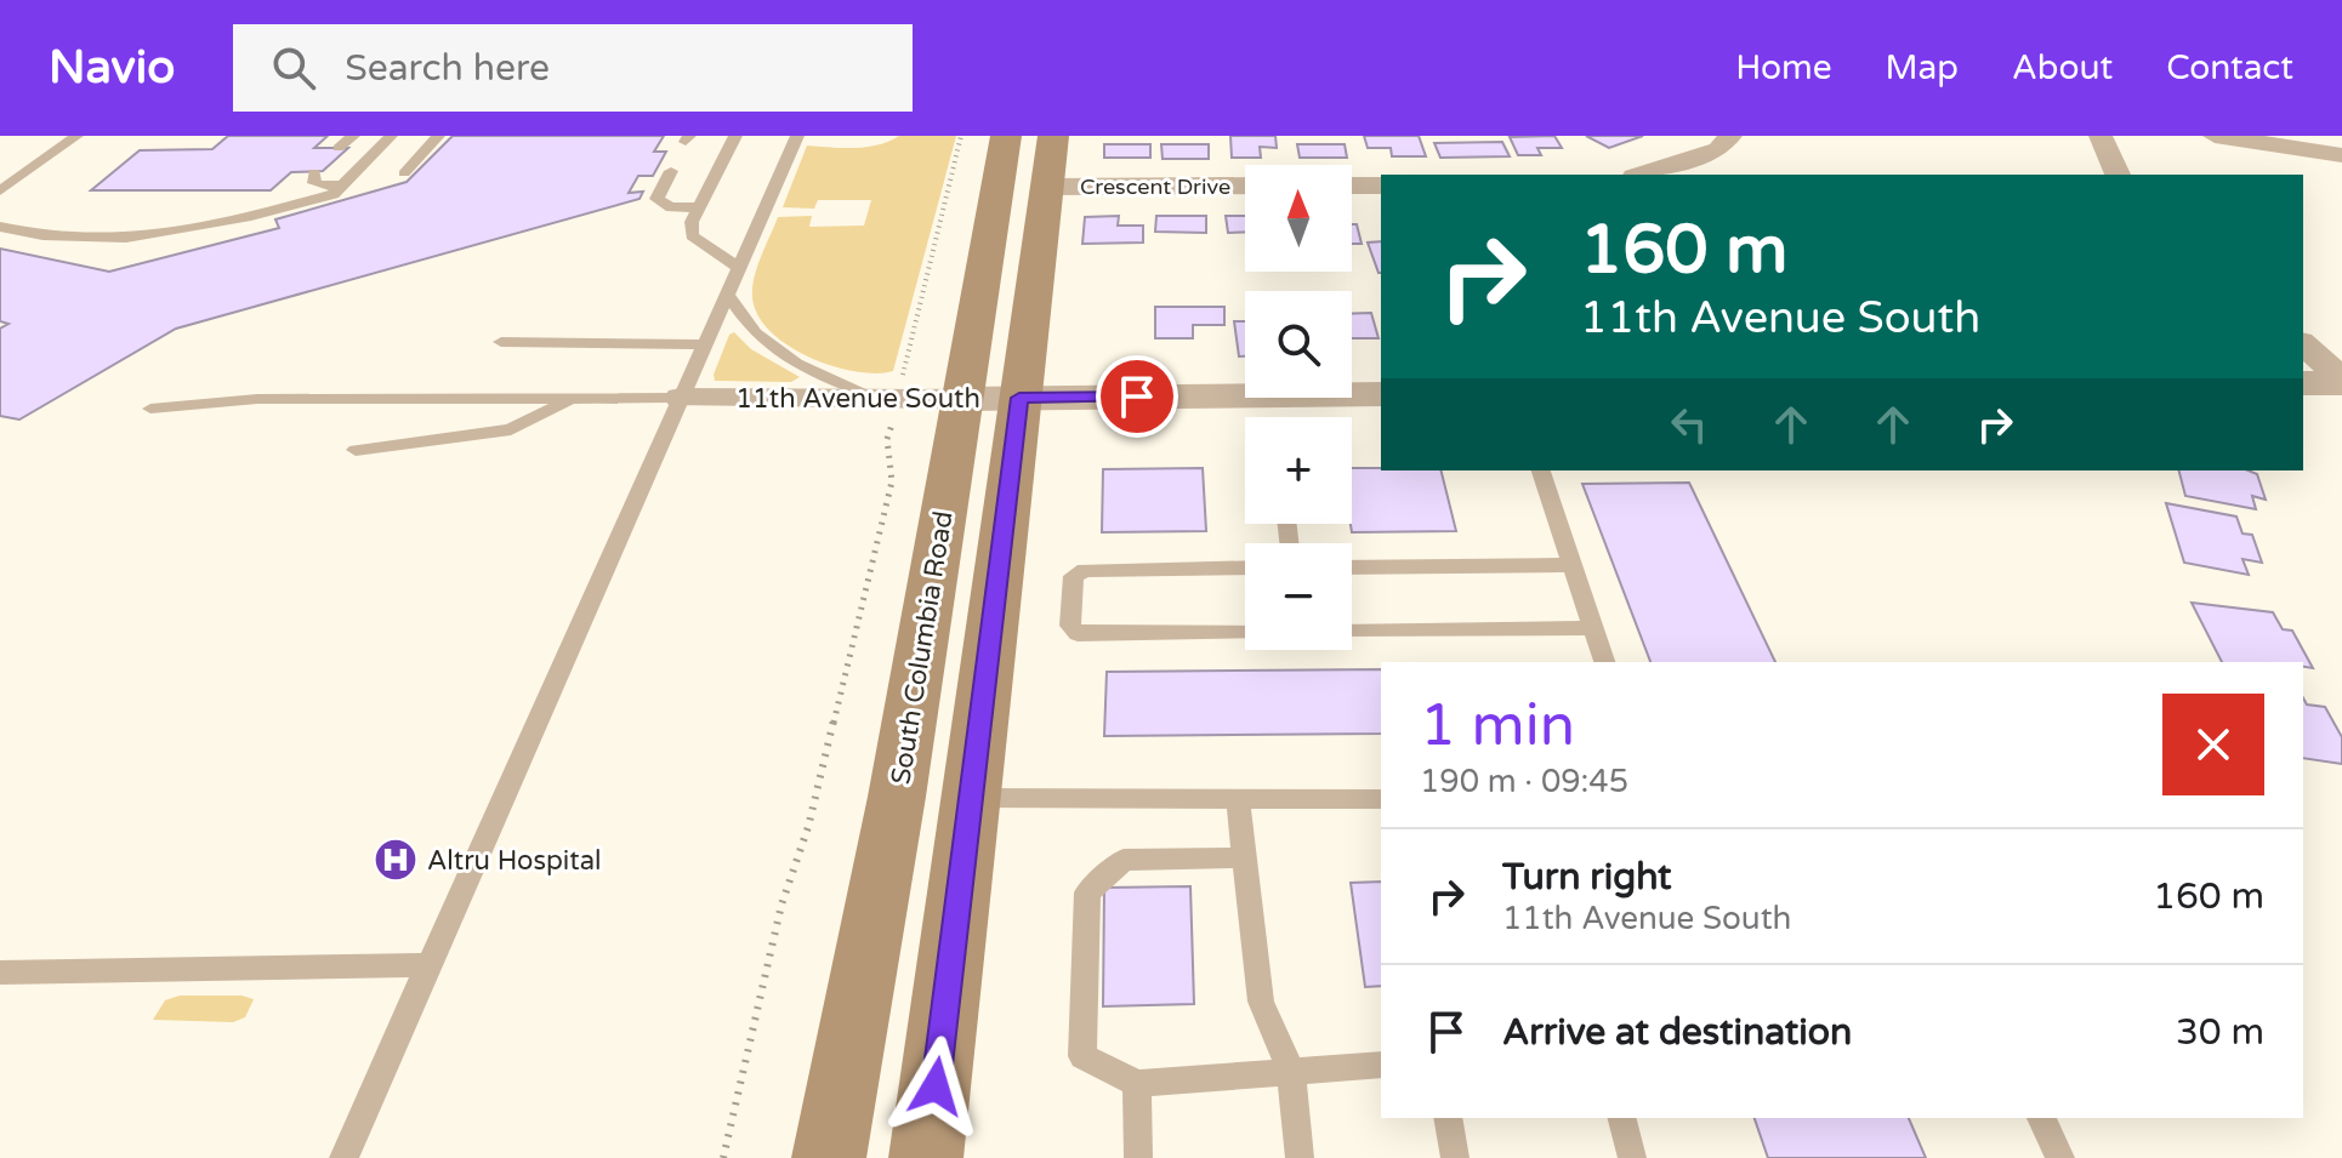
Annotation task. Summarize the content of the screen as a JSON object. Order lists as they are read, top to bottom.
{
  "streets": {
    "main road": ["South Columbia Road"],
    "street": ["Crescent Drive", "11th Avenue South"]
  },
  "crossings": [
    ["11th Avenue South", "South Columbia Road"]
  ],
  "places": {
    "hospital": ["Altru Hospital"]
  },
  "north": "top",
  "page": {
    "header": "Navio",
    "search": "Search here",
    "nav": [
      "Home",
      "Map",
      "About",
      "Contact"
    ],
    "map_buttons": ["+", "−"],
    "turn": ["160 m", "11th Avenue South"],
    "heading": ["1 min", "190 m · 09:45"],
    "list": [
      {
        "name": "Turn right",
        "note": "11th Avenue South",
        "value": "160 m"
      },
      {
        "name": "Arrive at destination",
        "value": "30 m"
      }
    ]
  }
}
